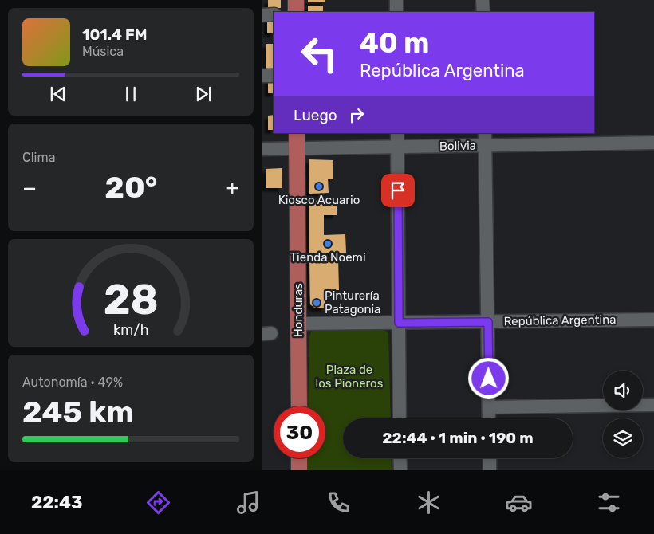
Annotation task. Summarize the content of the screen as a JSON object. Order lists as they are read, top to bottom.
{
  "streets": {
    "main road": ["Honduras"],
    "street": ["Bolivia", "República Argentina"]
  },
  "crossings": [
    ["Bolivia", "Honduras"],
    ["Honduras", "República Argentina"]
  ],
  "parks": ["Plaza de los Pioneros"],
  "places": ["Kiosco Acuario", "Tienda Noemí", "Pinturería Patagonia"],
  "page": {
    "turn": ["40 m", "República Argentina"],
    "song": ["101.4 FM", "Música"],
    "then": "Luego",
    "tile": [
      "Clima",
      ["Autonomía · 49%", "245 km"]
    ],
    "heat": ["−", "20°", "+"],
    "limit": "30",
    "trip": "22:44 · 1 min · 190 m",
    "tabs": "22:43",
    "gauge": ["28", "km/h"]
  }
}
